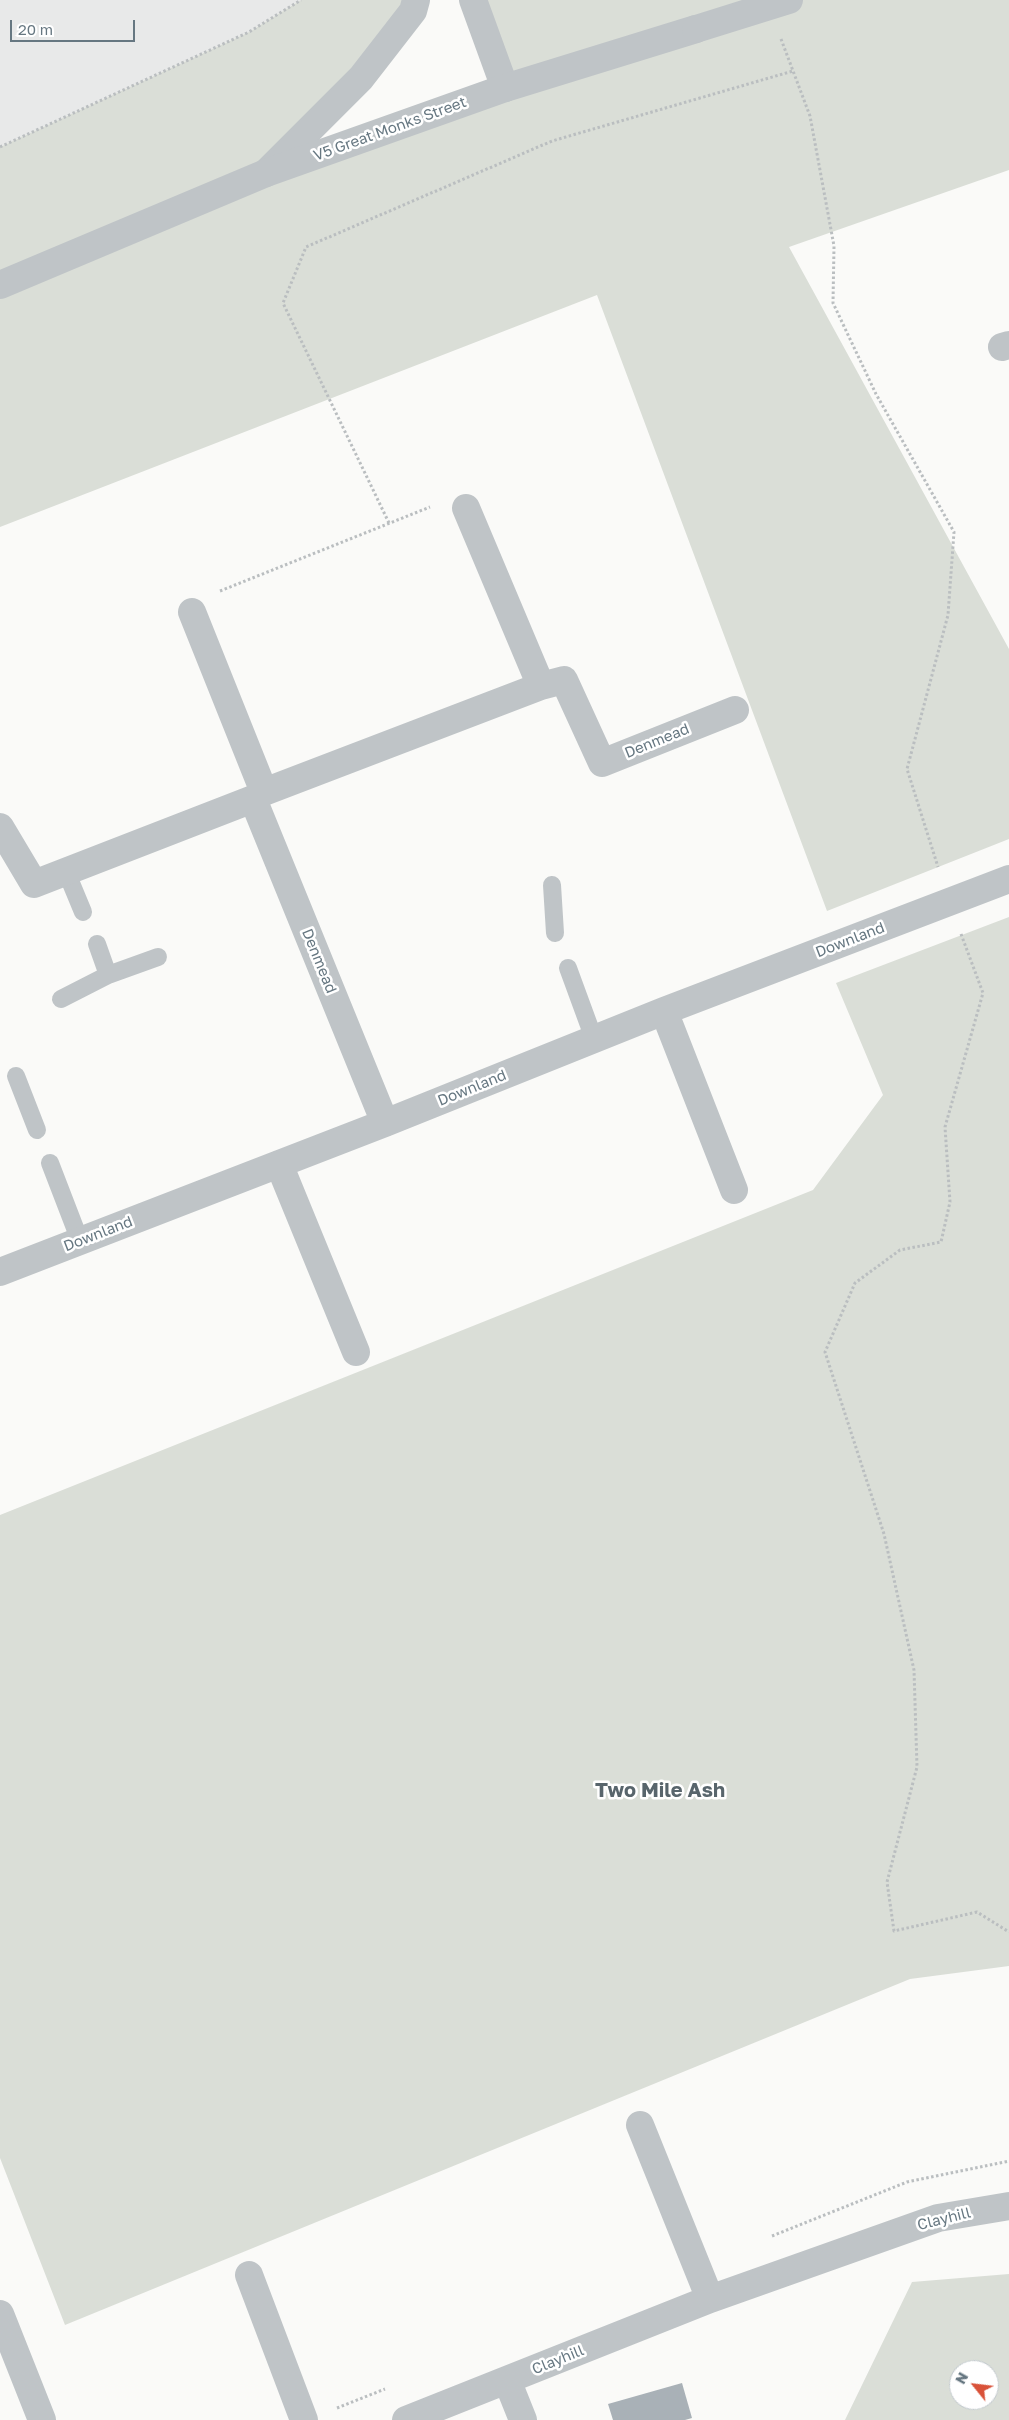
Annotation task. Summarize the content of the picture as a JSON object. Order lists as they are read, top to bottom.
{
  "streets": {
    "street": [
      "V5 Great Monks Street",
      "Denmead",
      "Downland",
      "Clayhill"
    ]
  },
  "crossings": [
    ["Denmead", "Downland"]
  ],
  "districts": ["Two Mile Ash"],
  "scale_bar": "20 m",
  "north": "top left"
}
